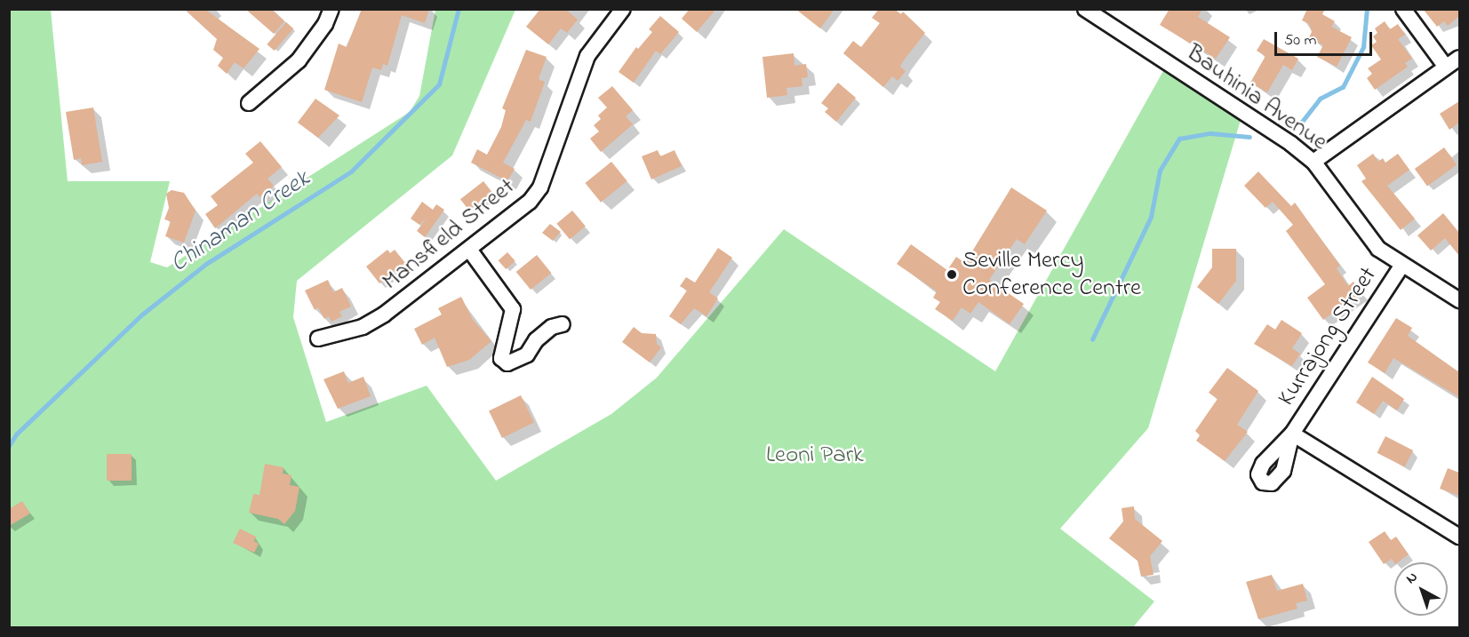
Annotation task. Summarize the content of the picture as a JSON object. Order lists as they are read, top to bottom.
{
  "streets": {
    "street": ["Bauhinia Avenue", "Mansfield Street", "Kurrajong Street"]
  },
  "crossings": [
    ["Bauhinia Avenue", "Kurrajong Street"]
  ],
  "water": ["Chinaman Creek"],
  "parks": ["Leoni Park"],
  "places": ["Seville Mercy Conference Centre"],
  "scale_bar": "50 m",
  "north": "top left"
}
